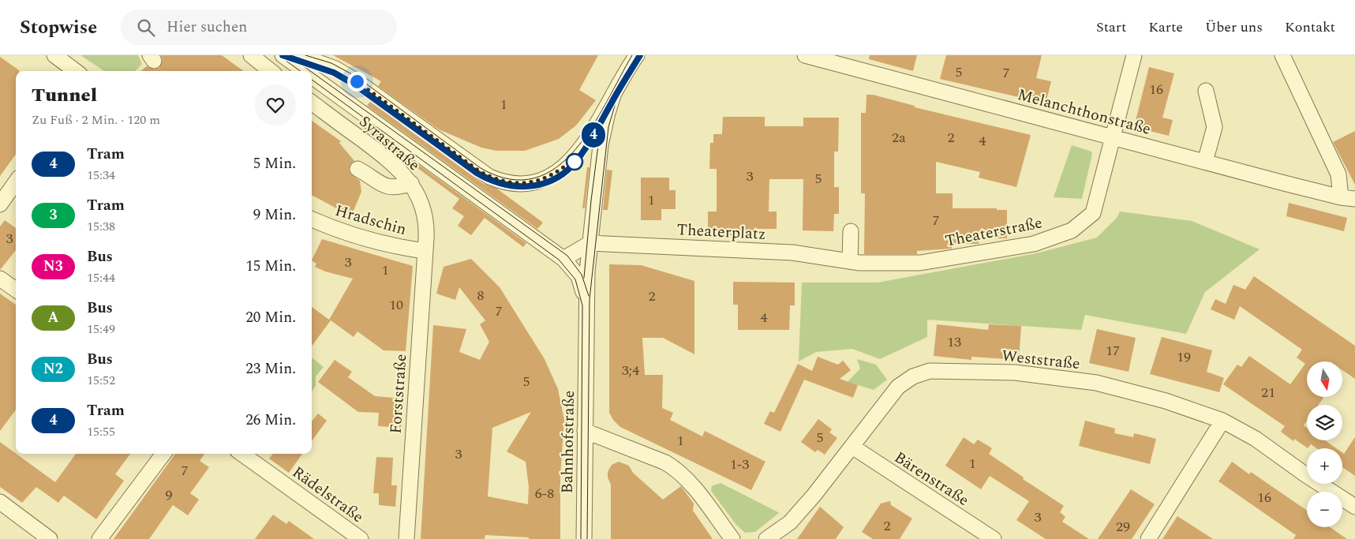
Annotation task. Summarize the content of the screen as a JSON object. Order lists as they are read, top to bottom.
{
  "streets": {
    "street": [
      "Melanchthonstraße",
      "Syrastraße",
      "Hradschin",
      "Theaterplatz",
      "Theaterstraße",
      "Weststraße",
      "Forststraße",
      "Bahnhofstraße",
      "Bärenstraße",
      "Rädelstraße"
    ]
  },
  "crossings": [
    ["Melanchthonstraße", "Theaterstraße"],
    ["Syrastraße", "Hradschin"],
    ["Syrastraße", "Forststraße"],
    ["Hradschin", "Forststraße"],
    ["Theaterplatz", "Theaterstraße"],
    ["Weststraße", "Bärenstraße"]
  ],
  "lines": ["tram line 4"],
  "house_numbers": [
    "5",
    "7",
    "16",
    "1",
    "2a",
    "2",
    "4",
    "3",
    "5",
    "1",
    "7",
    "3",
    "3",
    "1",
    "8",
    "2",
    "10",
    "7",
    "4",
    "13",
    "17",
    "19",
    "3;4",
    "5",
    "21",
    "5",
    "1",
    "3",
    "1",
    "1-3",
    "7",
    "6-8",
    "9",
    "16",
    "3",
    "2",
    "29"
  ],
  "north": "bottom",
  "page": {
    "header": "Stopwise",
    "search": "Hier suchen",
    "nav": [
      "Start",
      "Karte",
      "Über uns",
      "Kontakt"
    ],
    "on_map": "4",
    "heading": ["Tunnel", "Zu Fuß · 2 Min. · 120 m"],
    "list": [
      {
        "mark": "4",
        "name": "Tram",
        "note": "15:34",
        "value": "5 Min."
      },
      {
        "mark": "3",
        "name": "Tram",
        "note": "15:38",
        "value": "9 Min."
      },
      {
        "mark": "N3",
        "name": "Bus",
        "note": "15:44",
        "value": "15 Min."
      },
      {
        "mark": "A",
        "name": "Bus",
        "note": "15:49",
        "value": "20 Min."
      },
      {
        "mark": "N2",
        "name": "Bus",
        "note": "15:52",
        "value": "23 Min."
      },
      {
        "mark": "4",
        "name": "Tram",
        "note": "15:55",
        "value": "26 Min."
      }
    ],
    "map_buttons": ["+", "−"]
  }
}
